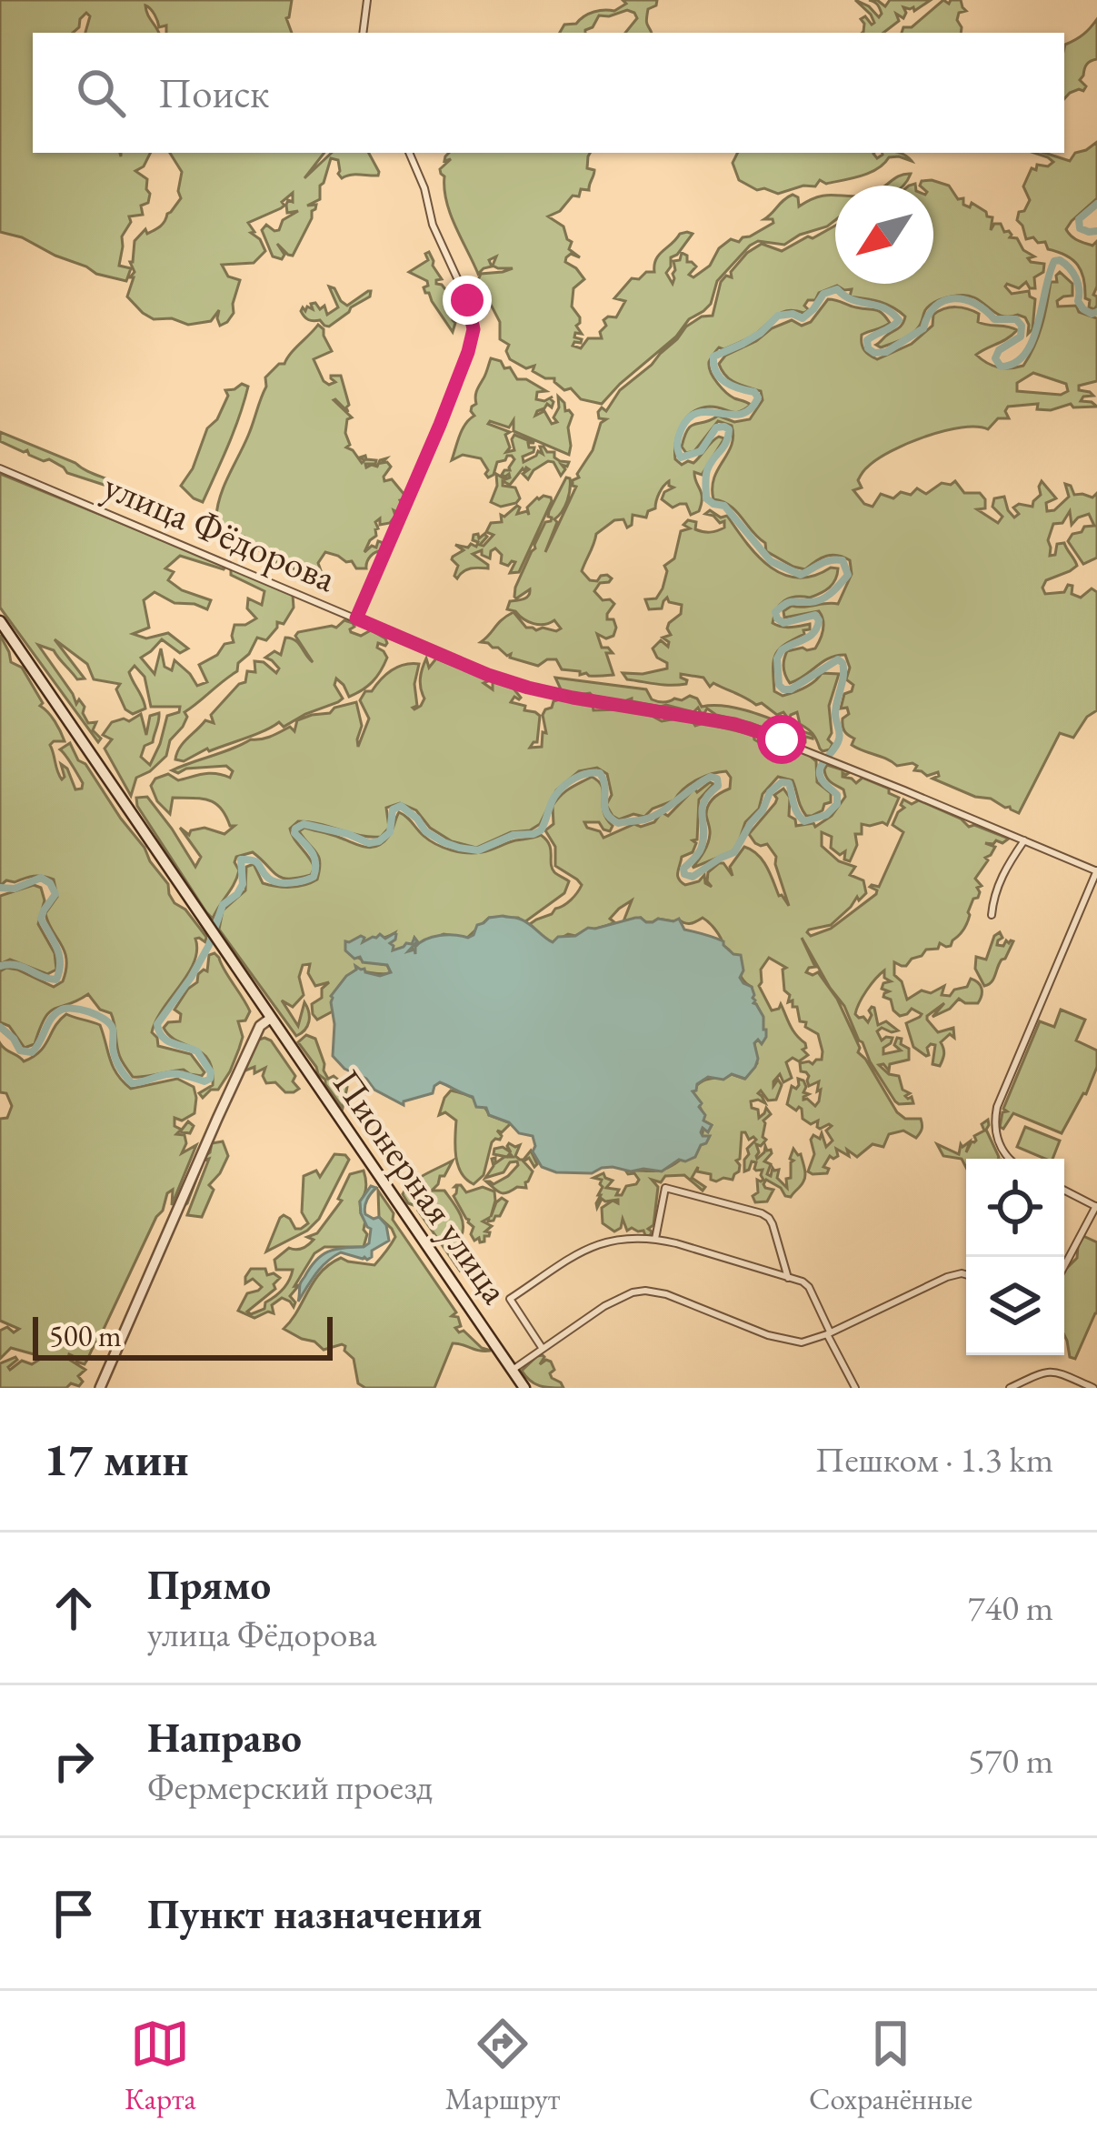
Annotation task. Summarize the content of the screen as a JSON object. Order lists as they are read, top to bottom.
{
  "streets": {
    "main road": ["Пионерная улица"],
    "street": ["улица Фёдорова"]
  },
  "scale_bar": "500 m",
  "north": "bottom left",
  "page": {
    "search": "Поиск",
    "scale": "500 m",
    "heading": ["17 мин", "Пешком · 1.3 km"],
    "list": [
      ["Прямо", "улица Фёдорова", "740 m"],
      ["Направо", "Фермерский проезд", "570 m"],
      "Пункт назначения"
    ],
    "nav": ["Карта", "Маршрут", "Сохранённые"]
  }
}
